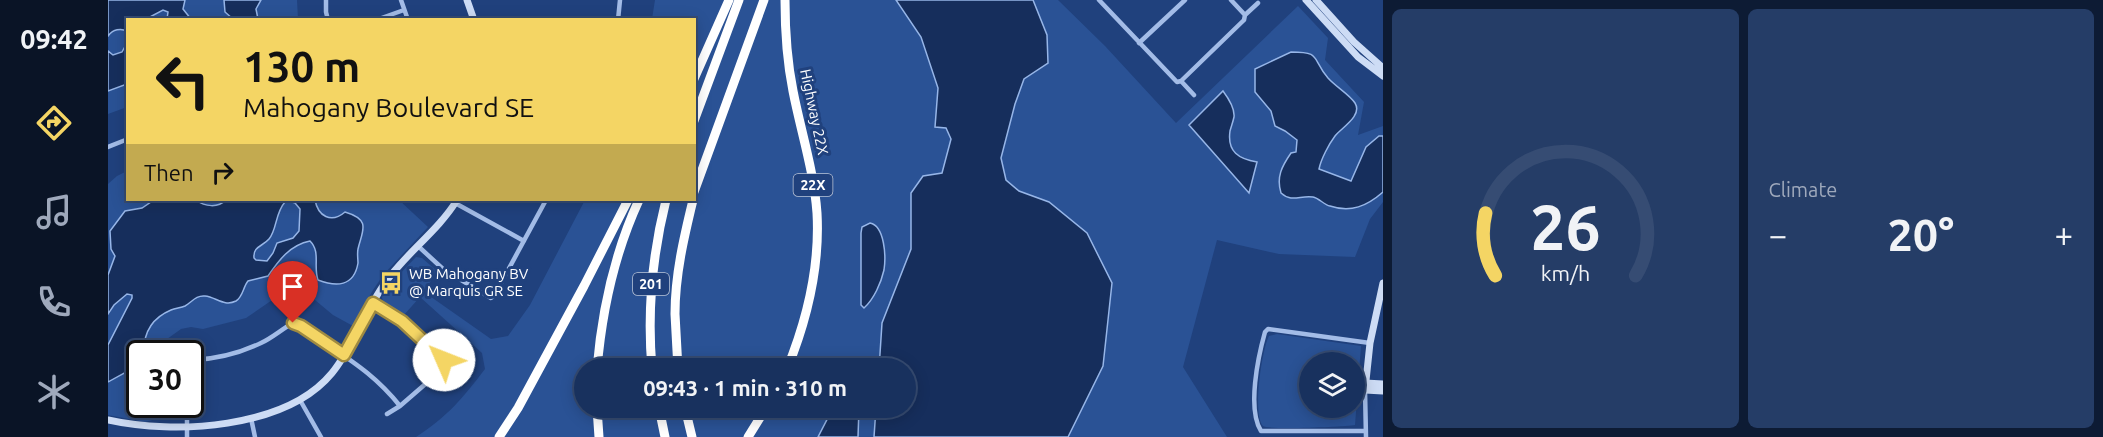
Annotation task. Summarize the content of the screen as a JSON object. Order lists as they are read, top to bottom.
{
  "streets": {
    "highway": ["Highway 22X", "22X", "201"]
  },
  "places": {
    "bus stop": ["WB Mahogany BV @ Marquis GR SE"]
  },
  "page": {
    "tabs": "09:42",
    "tile": "Climate",
    "turn": ["130 m", "Mahogany Boulevard SE"],
    "then": "Then",
    "heat": ["−", "20°", "+"],
    "limit": "30",
    "trip": "09:43 · 1 min · 310 m",
    "gauge": ["26", "km/h"]
  }
}
